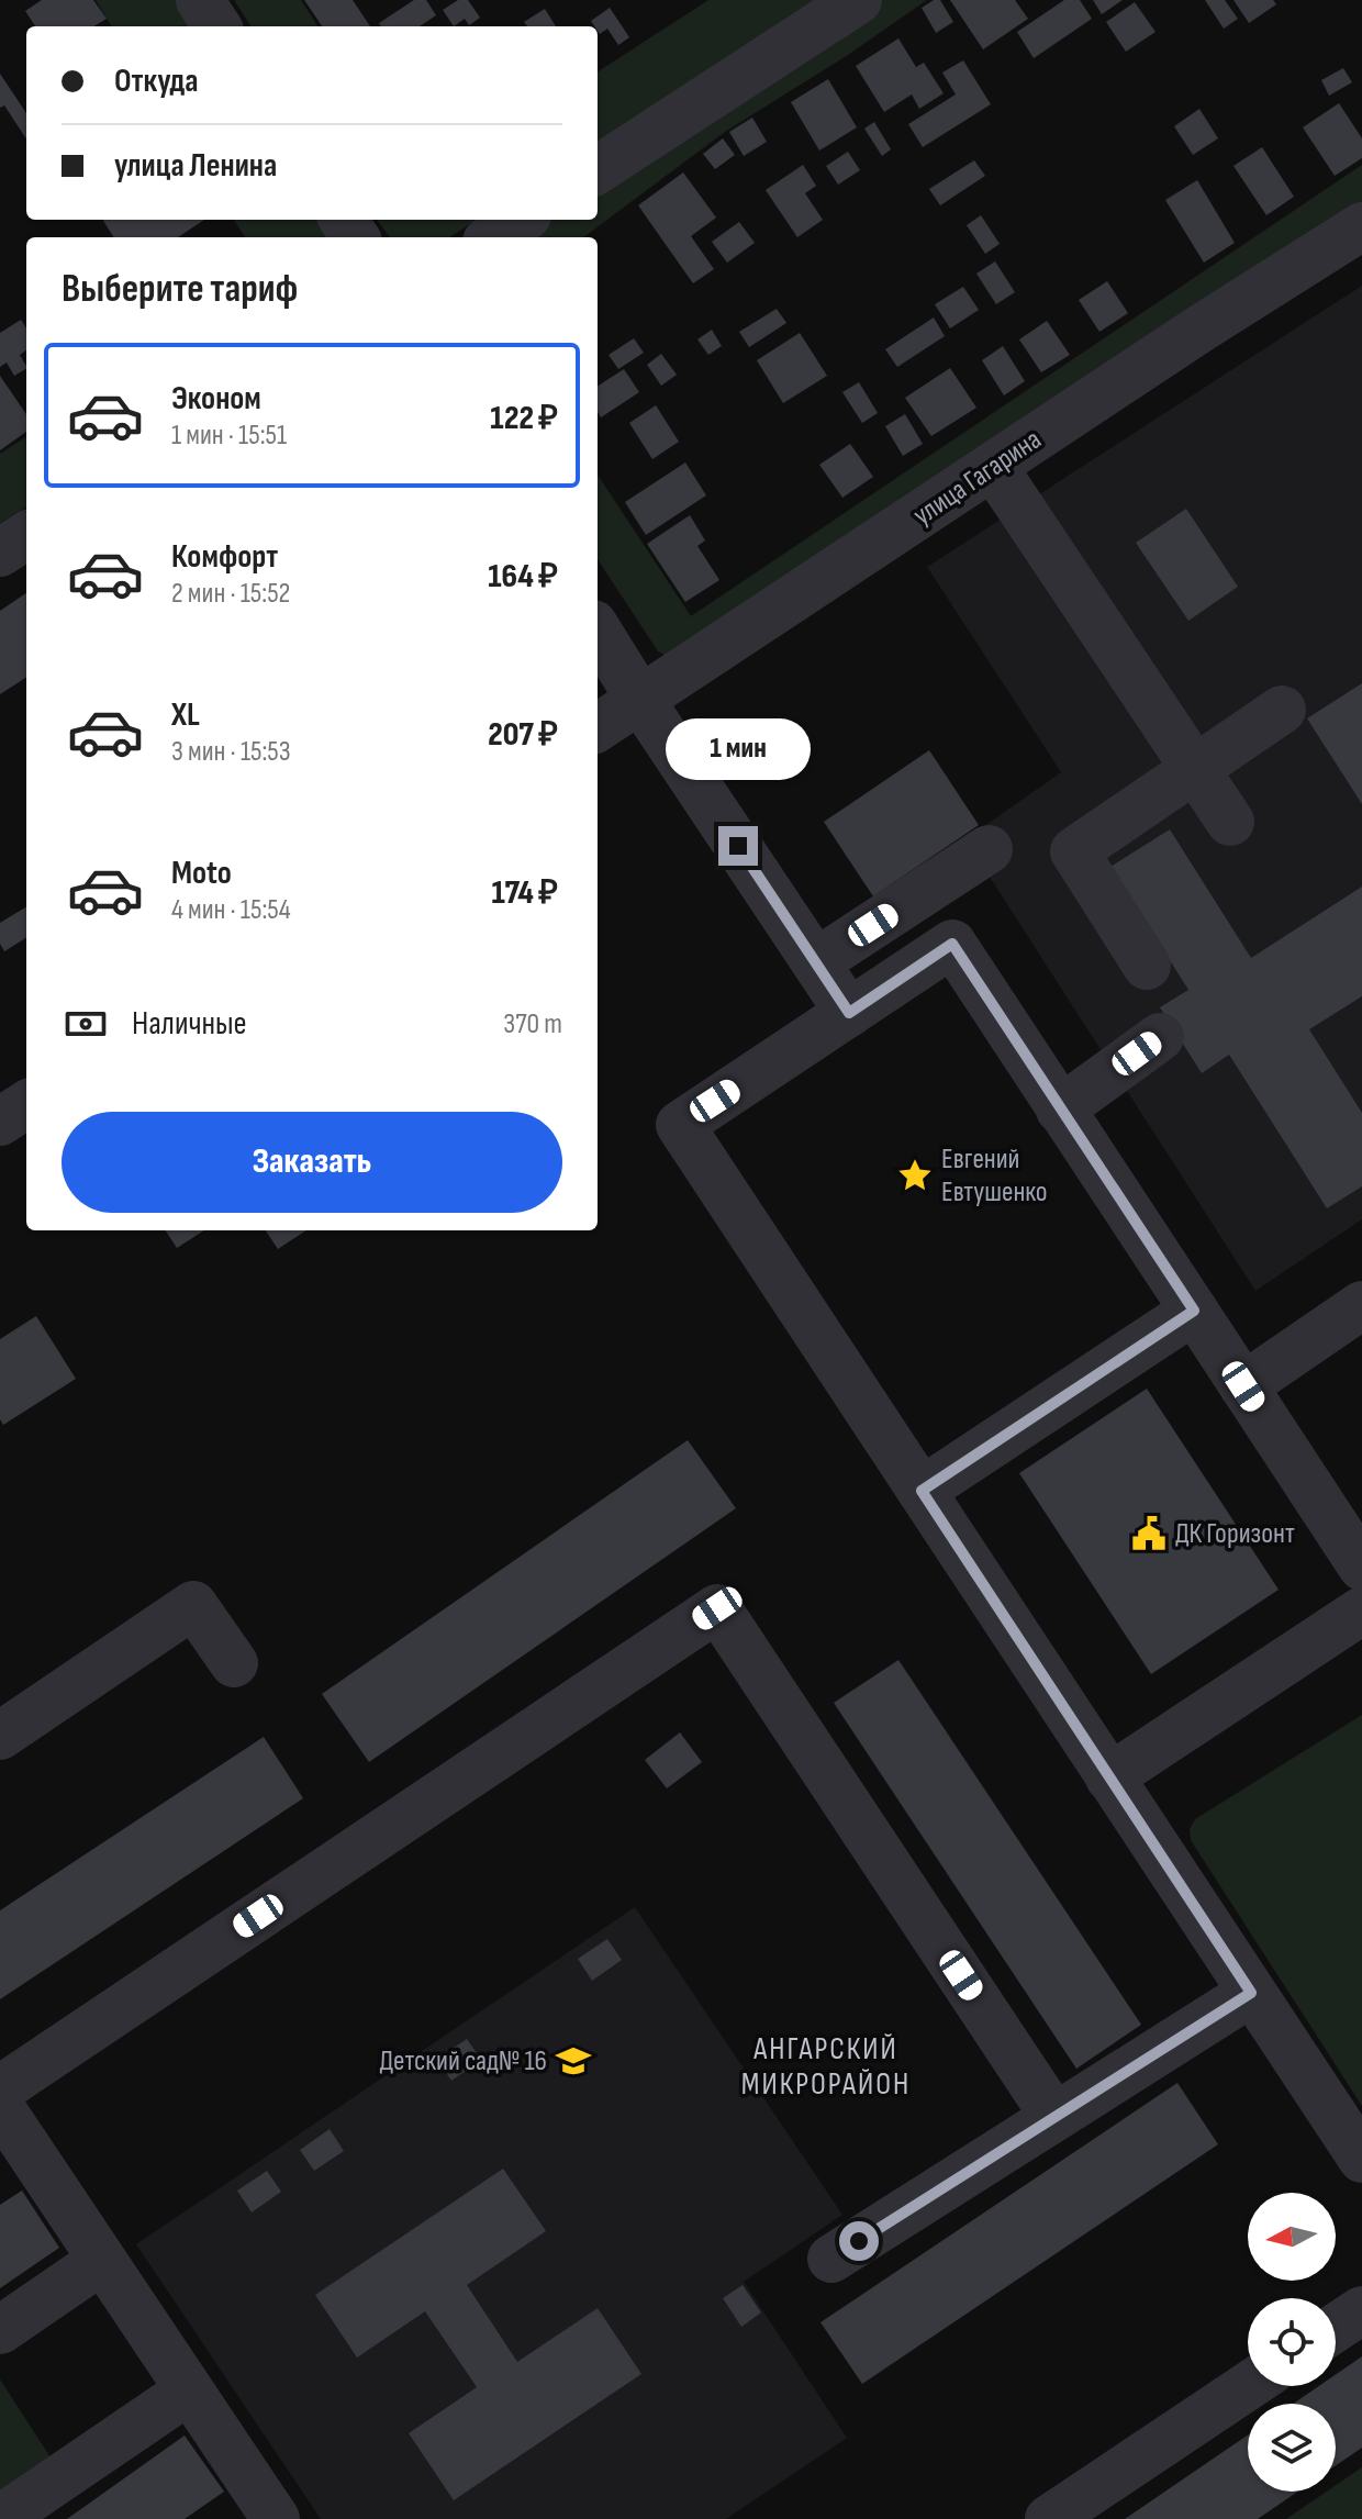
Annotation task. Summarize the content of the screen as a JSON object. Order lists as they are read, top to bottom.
{
  "streets": {
    "street": ["улица Гагарина"]
  },
  "districts": ["АНГАРСКИЙ МИКРОРАЙОН"],
  "places": {
    "place": ["Евгений Евтушенко"],
    "public building": ["ДК Горизонт"],
    "school or university": ["Детский сад№ 16"]
  },
  "north": "left",
  "page": {
    "banner": ["Откуда", "улица Ленина"],
    "heading": "Выберите тариф",
    "list": [
      {
        "name": "Эконом",
        "note": "1 мин · 15:51",
        "value": "122 ₽"
      },
      {
        "name": "Комфорт",
        "note": "2 мин · 15:52",
        "value": "164 ₽"
      },
      {
        "name": "XL",
        "note": "3 мин · 15:53",
        "value": "207 ₽"
      },
      {
        "name": "Moto",
        "note": "4 мин · 15:54",
        "value": "174 ₽"
      }
    ],
    "bubble": "1 мин",
    "pay": ["Наличные", "370 m"],
    "buttons": "Заказать"
  }
}
